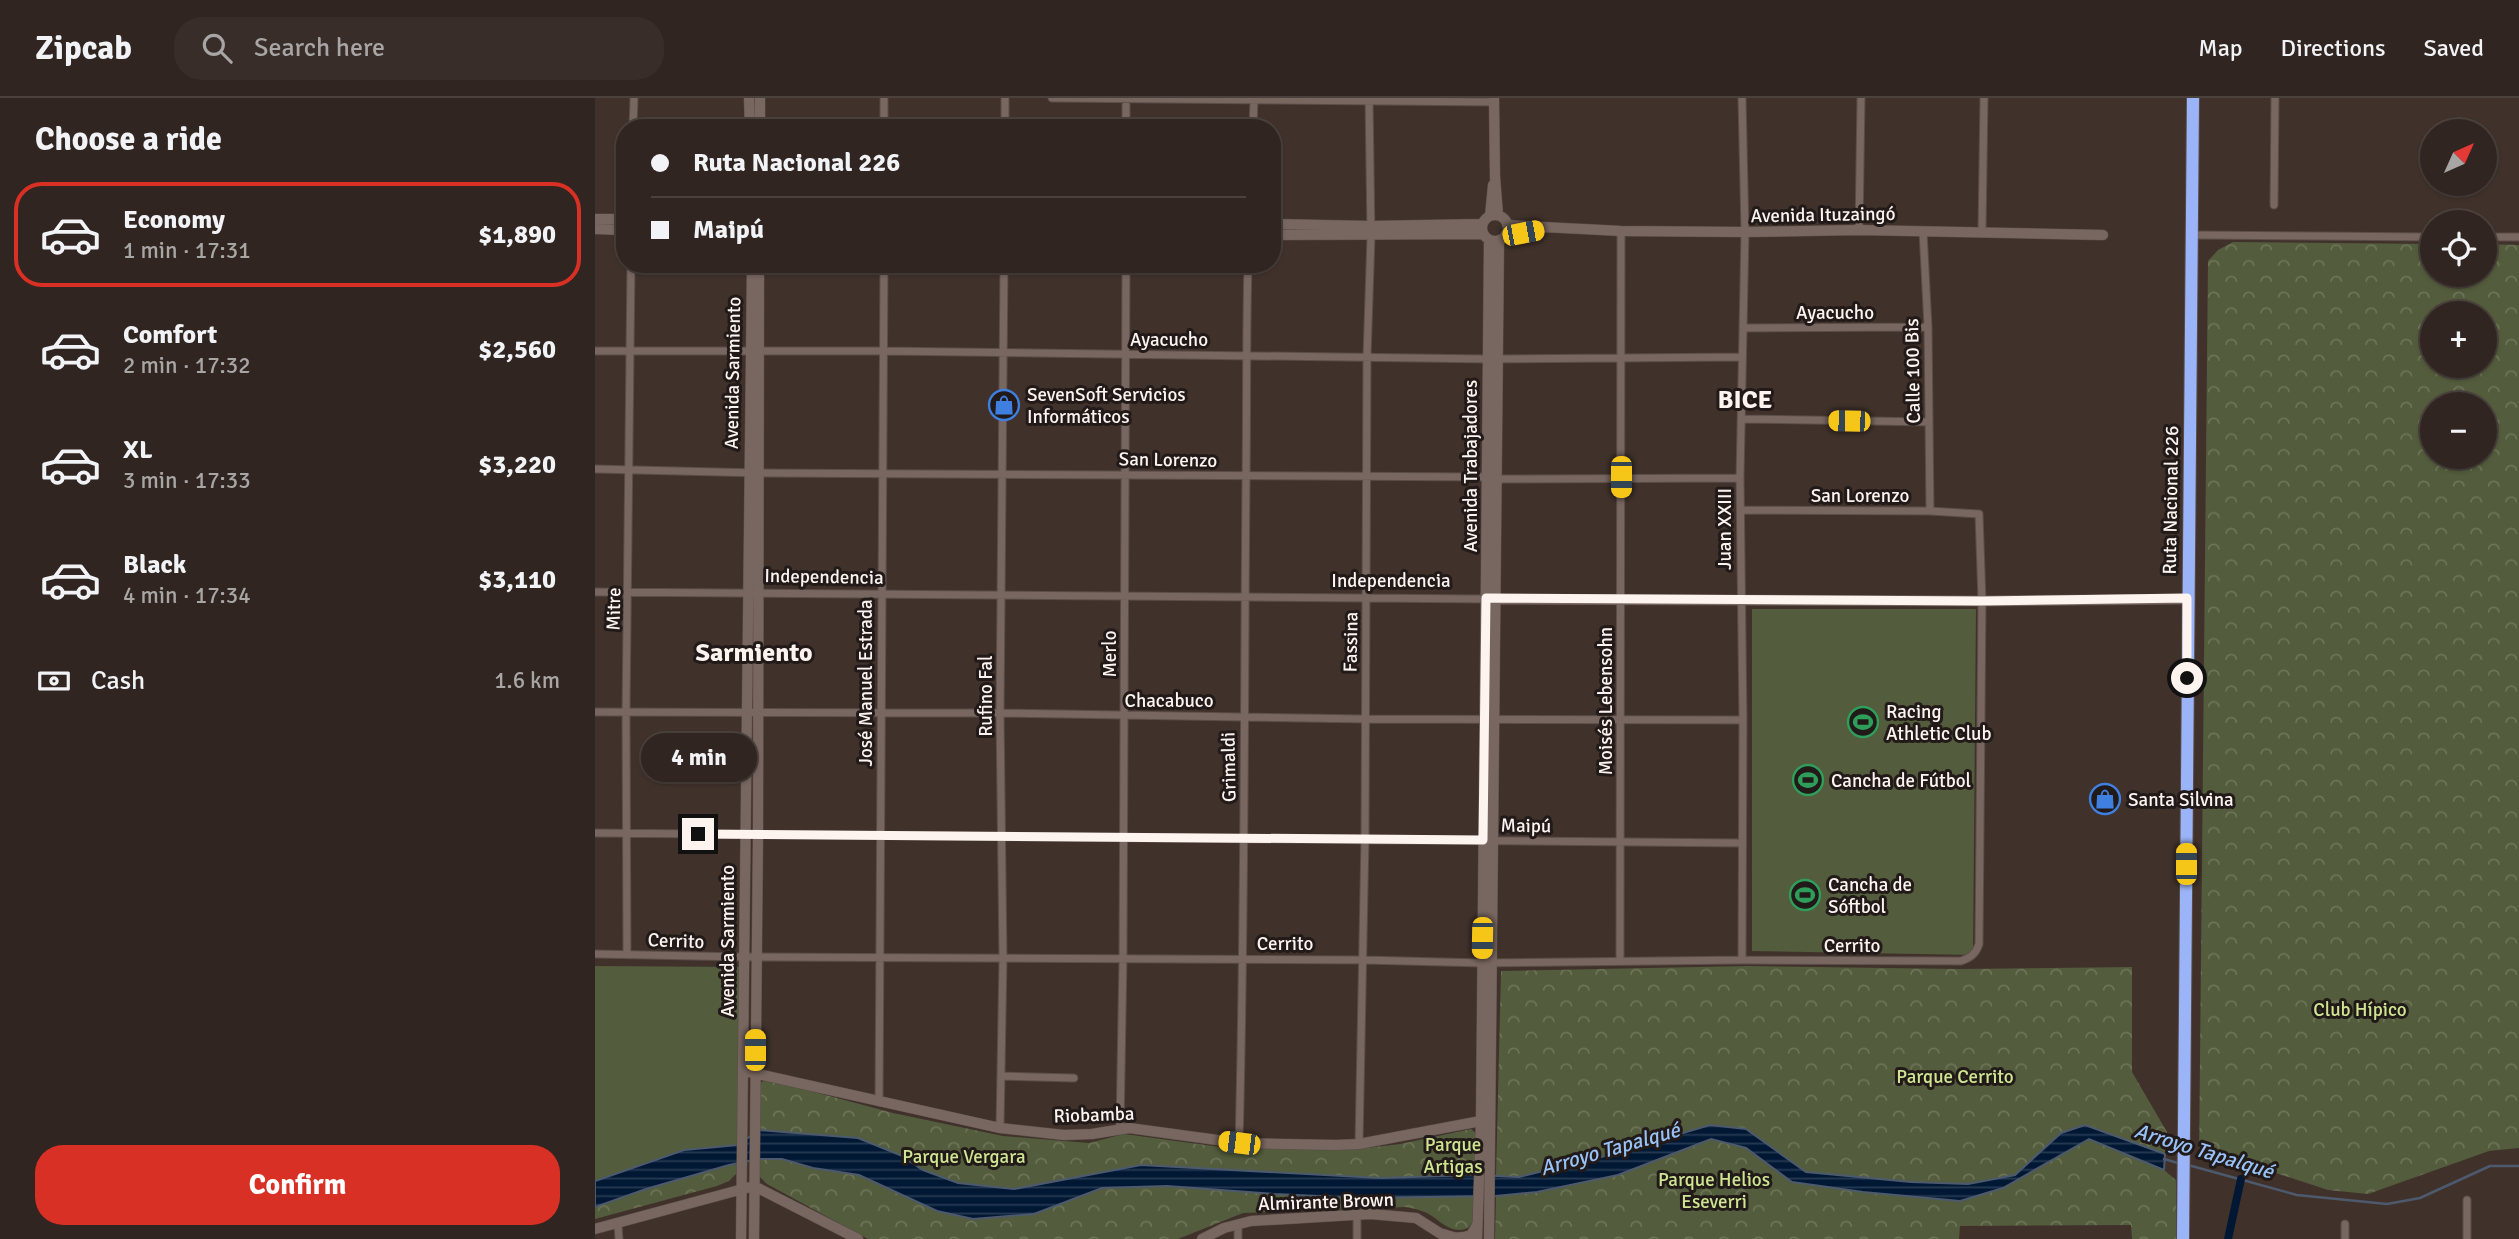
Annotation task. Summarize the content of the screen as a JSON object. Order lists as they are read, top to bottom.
{
  "streets": {
    "highway": ["Ruta Nacional 226"],
    "main road": [
      "Avenida Ituzaingó",
      "Avenida Sarmiento",
      "Avenida Trabajadores",
      "Independencia",
      "Riobamba",
      "Almirante Brown"
    ],
    "street": [
      "Ayacucho",
      "Calle 100 Bis",
      "San Lorenzo",
      "Juan XXIII",
      "Mitre",
      "Fassina",
      "Merlo",
      "José Manuel Estrada",
      "Rufino Fal",
      "Chacabuco",
      "Moisés Lebensohn",
      "Grimaldi",
      "Maipú",
      "Cerrito"
    ]
  },
  "crossings": [
    ["Avenida Ituzaingó", "Calle 100 Bis"],
    ["Avenida Ituzaingó", "Avenida Trabajadores"],
    ["Avenida Ituzaingó", "Juan XXIII"],
    ["Avenida Ituzaingó", "Fassina"],
    ["Avenida Ituzaingó", "Moisés Lebensohn"],
    ["Ayacucho", "Calle 100 Bis"],
    ["Ayacucho", "Avenida Sarmiento"],
    ["Ayacucho", "Avenida Trabajadores"],
    ["Ayacucho", "Juan XXIII"],
    ["Ayacucho", "Mitre"],
    ["Ayacucho", "Fassina"],
    ["Ayacucho", "Merlo"],
    ["Ayacucho", "José Manuel Estrada"],
    ["Ayacucho", "Rufino Fal"],
    ["Ayacucho", "Moisés Lebensohn"],
    ["Ayacucho", "Grimaldi"],
    ["Calle 100 Bis", "San Lorenzo"],
    ["Avenida Sarmiento", "San Lorenzo"],
    ["Avenida Sarmiento", "Independencia"],
    ["Avenida Sarmiento", "Chacabuco"],
    ["Avenida Sarmiento", "Maipú"],
    ["Avenida Sarmiento", "Cerrito"],
    ["Avenida Sarmiento", "Riobamba"],
    ["San Lorenzo", "Avenida Trabajadores"],
    ["San Lorenzo", "Juan XXIII"],
    ["San Lorenzo", "Independencia"],
    ["San Lorenzo", "Mitre"],
    ["San Lorenzo", "Fassina"],
    ["San Lorenzo", "Merlo"],
    ["San Lorenzo", "José Manuel Estrada"],
    ["San Lorenzo", "Rufino Fal"],
    ["San Lorenzo", "Moisés Lebensohn"],
    ["San Lorenzo", "Grimaldi"],
    ["San Lorenzo", "Cerrito"],
    ["Avenida Trabajadores", "Independencia"],
    ["Avenida Trabajadores", "Chacabuco"],
    ["Avenida Trabajadores", "Maipú"],
    ["Avenida Trabajadores", "Cerrito"],
    ["Avenida Trabajadores", "Riobamba"],
    ["Ruta Nacional 226", "Independencia"],
    ["Juan XXIII", "Independencia"],
    ["Juan XXIII", "Chacabuco"],
    ["Juan XXIII", "Maipú"],
    ["Juan XXIII", "Cerrito"],
    ["Independencia", "Mitre"],
    ["Independencia", "Fassina"],
    ["Independencia", "Merlo"],
    ["Independencia", "José Manuel Estrada"],
    ["Independencia", "Rufino Fal"],
    ["Independencia", "Moisés Lebensohn"],
    ["Independencia", "Grimaldi"],
    ["Independencia", "Cerrito"],
    ["Mitre", "Chacabuco"],
    ["Mitre", "Maipú"],
    ["Mitre", "Cerrito"],
    ["Fassina", "Chacabuco"],
    ["Fassina", "Maipú"],
    ["Fassina", "Cerrito"],
    ["Fassina", "Riobamba"],
    ["Merlo", "Chacabuco"],
    ["Merlo", "Maipú"],
    ["Merlo", "Cerrito"],
    ["Merlo", "Riobamba"],
    ["José Manuel Estrada", "Chacabuco"],
    ["José Manuel Estrada", "Maipú"],
    ["José Manuel Estrada", "Cerrito"],
    ["José Manuel Estrada", "Riobamba"],
    ["Rufino Fal", "Chacabuco"],
    ["Rufino Fal", "Maipú"],
    ["Rufino Fal", "Cerrito"],
    ["Rufino Fal", "Riobamba"],
    ["Chacabuco", "Moisés Lebensohn"],
    ["Chacabuco", "Grimaldi"],
    ["Moisés Lebensohn", "Maipú"],
    ["Moisés Lebensohn", "Cerrito"],
    ["Grimaldi", "Maipú"],
    ["Grimaldi", "Cerrito"],
    ["Grimaldi", "Riobamba"]
  ],
  "districts": ["BICE", "Sarmiento"],
  "water": ["Arroyo Tapalqué"],
  "parks": [
    "Club Hípico",
    "Parque Cerrito",
    "Parque Artigas",
    "Parque Vergara",
    "Parque Helios Eseverri"
  ],
  "places": {
    "shop": ["SevenSoft Servicios Informáticos", "Santa Silvina"],
    "sports": ["Racing Athletic Club", "Cancha de Fútbol", "Cancha de Sóftbol"]
  },
  "north": "top right",
  "page": {
    "header": "Zipcab",
    "search": "Search here",
    "nav": ["Map", "Directions", "Saved"],
    "heading": "Choose a ride",
    "map_buttons": ["+", "−"],
    "banner": ["Ruta Nacional 226", "Maipú"],
    "list": [
      {
        "name": "Economy",
        "note": "1 min · 17:31",
        "value": "$1,890"
      },
      {
        "name": "Comfort",
        "note": "2 min · 17:32",
        "value": "$2,560"
      },
      {
        "name": "XL",
        "note": "3 min · 17:33",
        "value": "$3,220"
      },
      {
        "name": "Black",
        "note": "4 min · 17:34",
        "value": "$3,110"
      }
    ],
    "pay": ["Cash", "1.6 km"],
    "bubble": "4 min",
    "buttons": "Confirm"
  }
}
